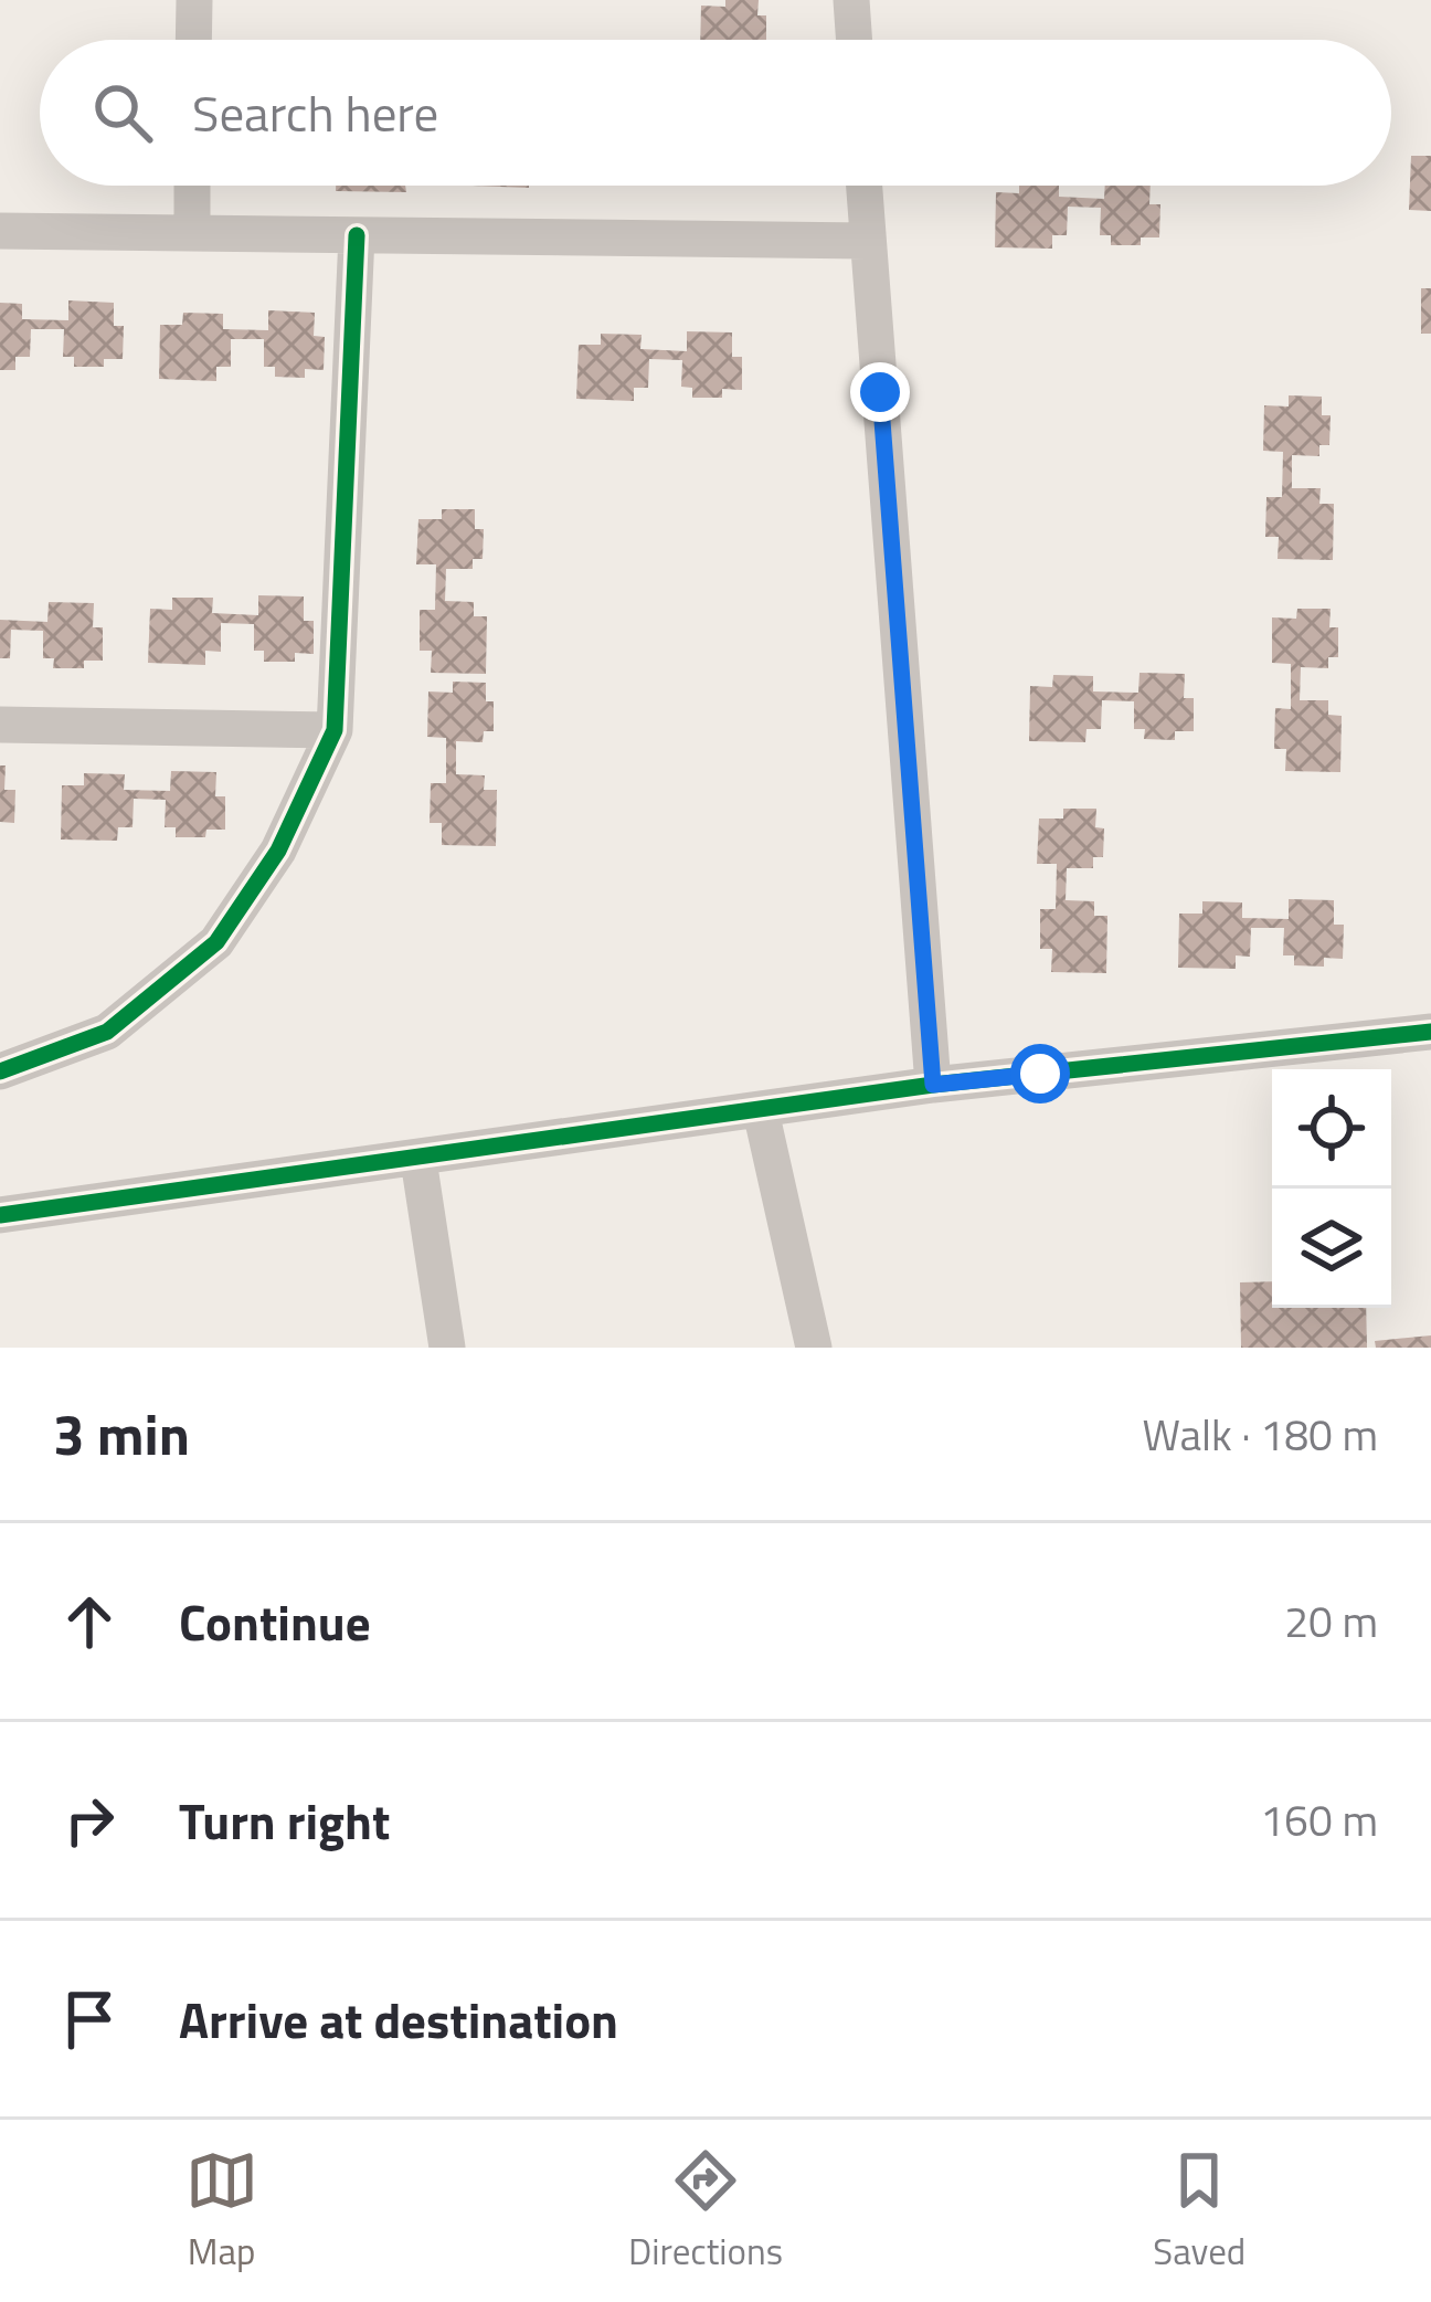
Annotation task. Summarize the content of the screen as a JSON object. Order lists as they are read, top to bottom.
{
  "page": {
    "search": "Search here",
    "heading": ["3 min", "Walk · 180 m"],
    "list": [
      ["Continue", "20 m"],
      ["Turn right", "160 m"],
      "Arrive at destination"
    ],
    "nav": ["Map", "Directions", "Saved"]
  }
}
